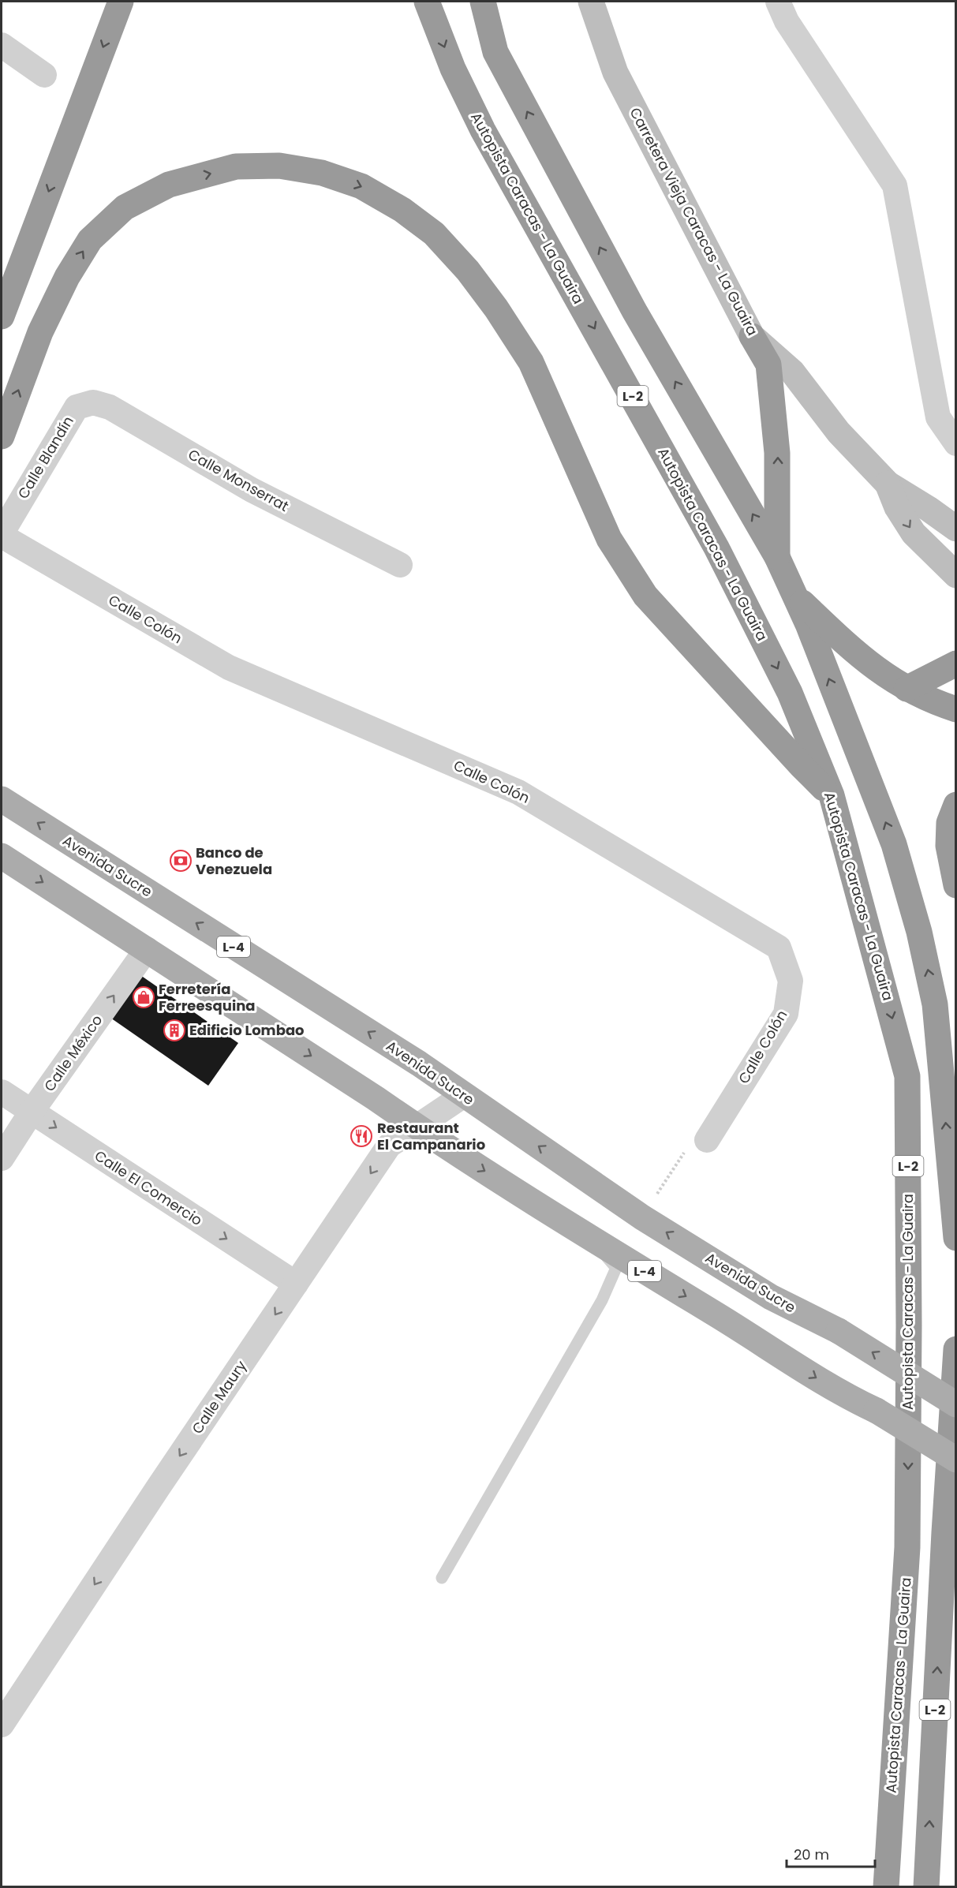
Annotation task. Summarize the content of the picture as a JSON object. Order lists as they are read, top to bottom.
{
  "streets": {
    "highway": ["Autopista Caracas - La Guaira", "L-2"],
    "main road": ["Carretera Vieja Caracas - La Guaira", "Avenida Sucre", "L-4"],
    "street": [
      "Calle Blandín",
      "Calle Monserrat",
      "Calle Colón",
      "Calle México",
      "Calle El Comercio",
      "Calle Maury"
    ]
  },
  "crossings": [
    ["Calle Blandín", "Calle Monserrat"],
    ["Calle Blandín", "Calle Colón"],
    ["Avenida Sucre", "Calle Maury"],
    ["L-4", "Calle México"],
    ["L-4", "Calle Maury"],
    ["Calle México", "Calle El Comercio"],
    ["Calle El Comercio", "Calle Maury"]
  ],
  "one_way": ["Calle México", "Calle El Comercio", "Calle Maury"],
  "places": {
    "bank": ["Banco de Venezuela"],
    "shop": ["Ferretería Ferreesquina"],
    "building": ["Edificio Lombao"],
    "restaurant": ["Restaurant El Campanario"]
  },
  "scale_bar": "20 m"
}
